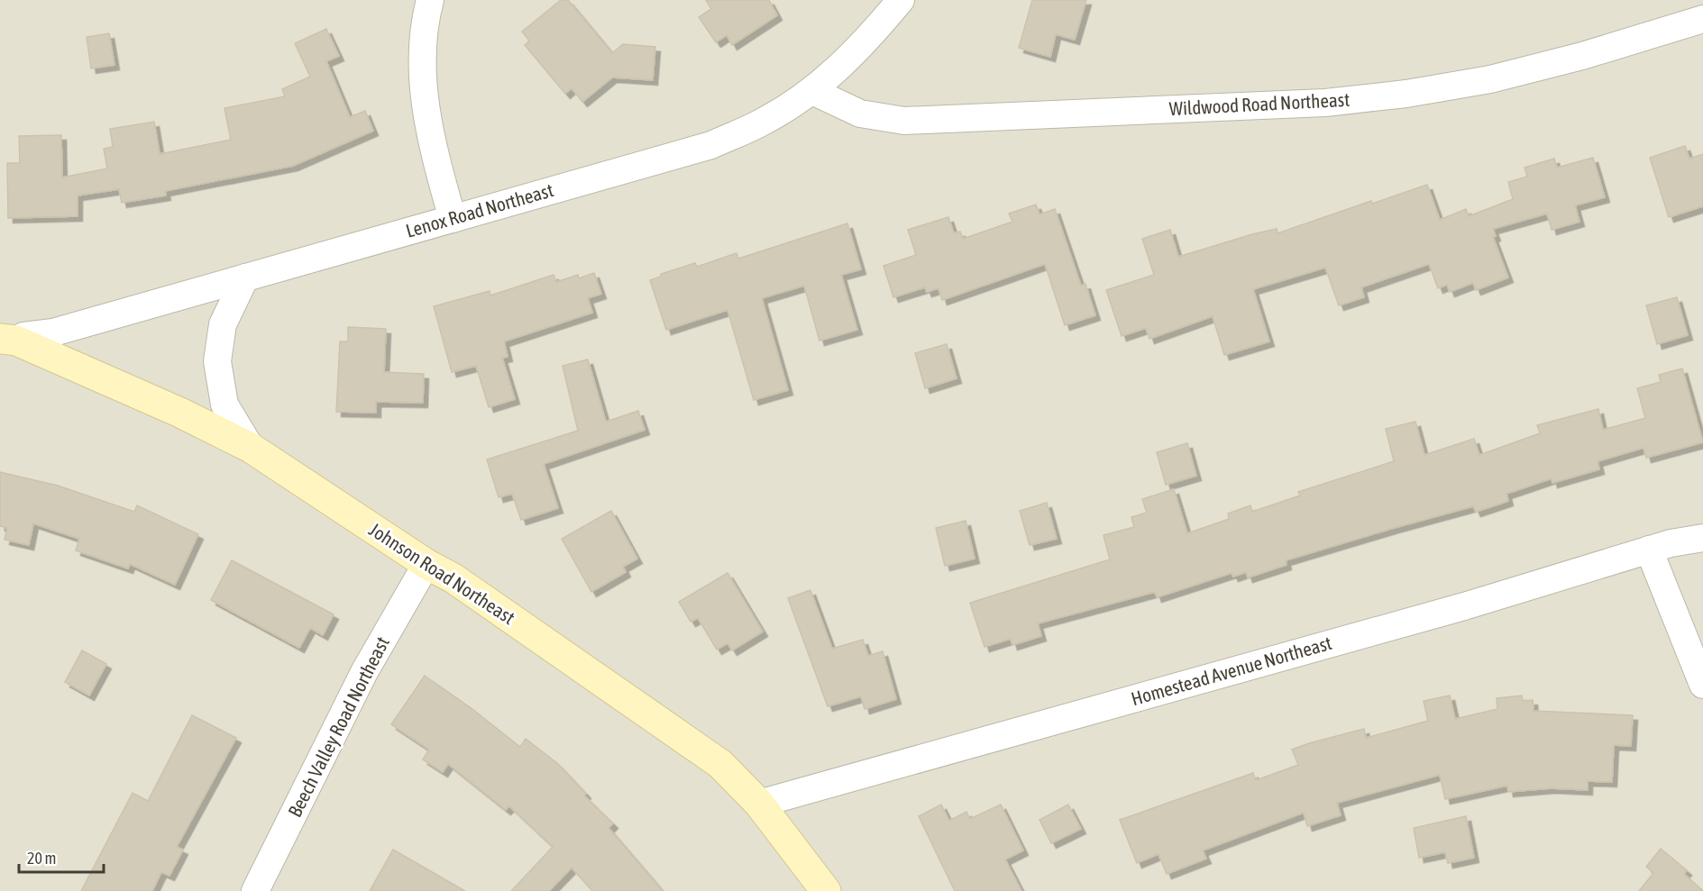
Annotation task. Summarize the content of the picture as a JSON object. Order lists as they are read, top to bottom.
{
  "streets": {
    "street": [
      "Wildwood Road Northeast",
      "Lenox Road Northeast",
      "Johnson Road Northeast",
      "Homestead Avenue Northeast",
      "Beech Valley Road Northeast"
    ]
  },
  "crossings": [
    ["Wildwood Road Northeast", "Lenox Road Northeast"],
    ["Lenox Road Northeast", "Johnson Road Northeast"],
    ["Johnson Road Northeast", "Homestead Avenue Northeast"],
    ["Johnson Road Northeast", "Beech Valley Road Northeast"]
  ],
  "scale_bar": "20 m"
}
